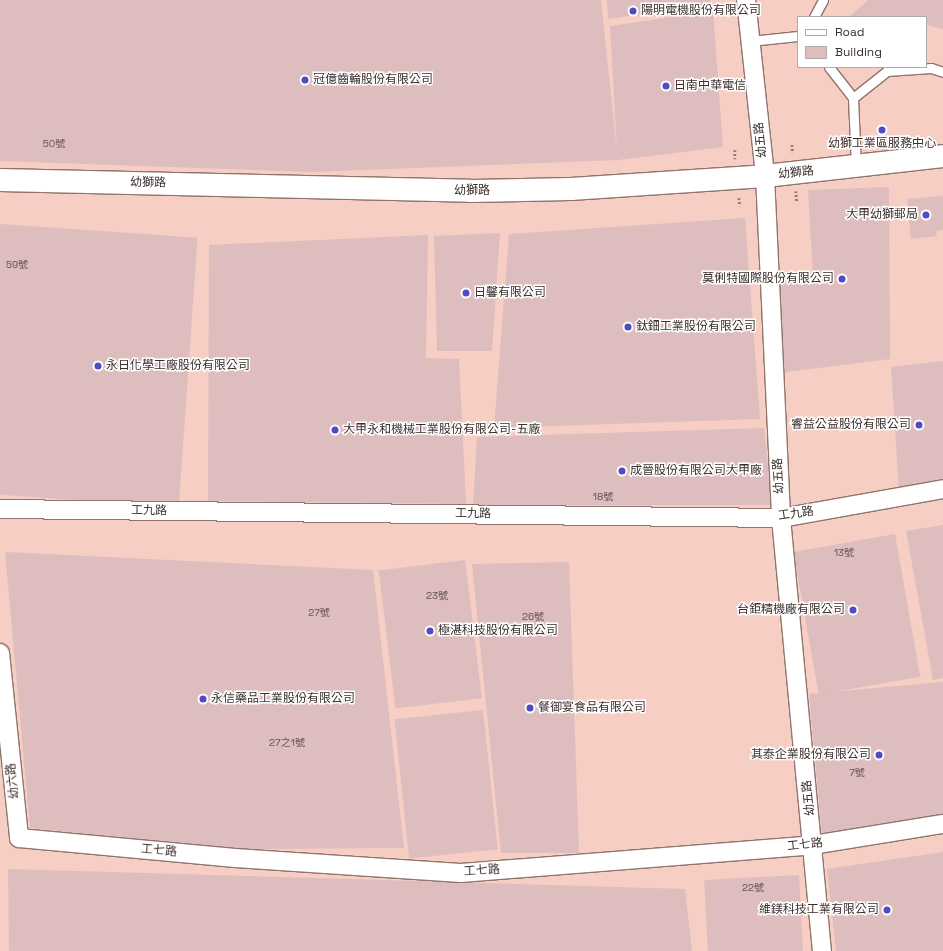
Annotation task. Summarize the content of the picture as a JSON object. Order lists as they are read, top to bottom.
{
  "streets": {
    "street": [
      "幼五路",
      "幼獅路",
      "工九路",
      "幼六路",
      "工七路"
    ]
  },
  "crossings": [
    ["幼五路", "幼獅路"],
    ["幼五路", "工九路"],
    ["幼五路", "工七路"],
    ["幼六路", "工七路"]
  ],
  "places": [
    "陽明電機股份有限公司",
    "冠億齒輪股份有限公司",
    "日南中華電信",
    "幼獅工業區服務中心",
    "大甲幼獅郵局",
    "莫俐特國際股份有限公司",
    "日馨有限公司",
    "鈦鈿工業股份有限公司",
    "永日化學工廠股份有限公司",
    "睿益公益股份有限公司",
    "大甲永和機械工業股份有限公司-五廠",
    "成晉股份有限公司大甲廠",
    "台鉅精機廠有限公司",
    "極湛科技股份有限公司",
    "永信藥品工業股份有限公司",
    "餐御宴食品有限公司",
    "其泰企業股份有限公司",
    "維鎂科技工業有限公司"
  ],
  "house_numbers": [
    "50號",
    "59號",
    "18號",
    "13號",
    "23號",
    "27號",
    "26號",
    "27之1號",
    "7號",
    "22號"
  ],
  "legend": ["Road", "Building"]
}
